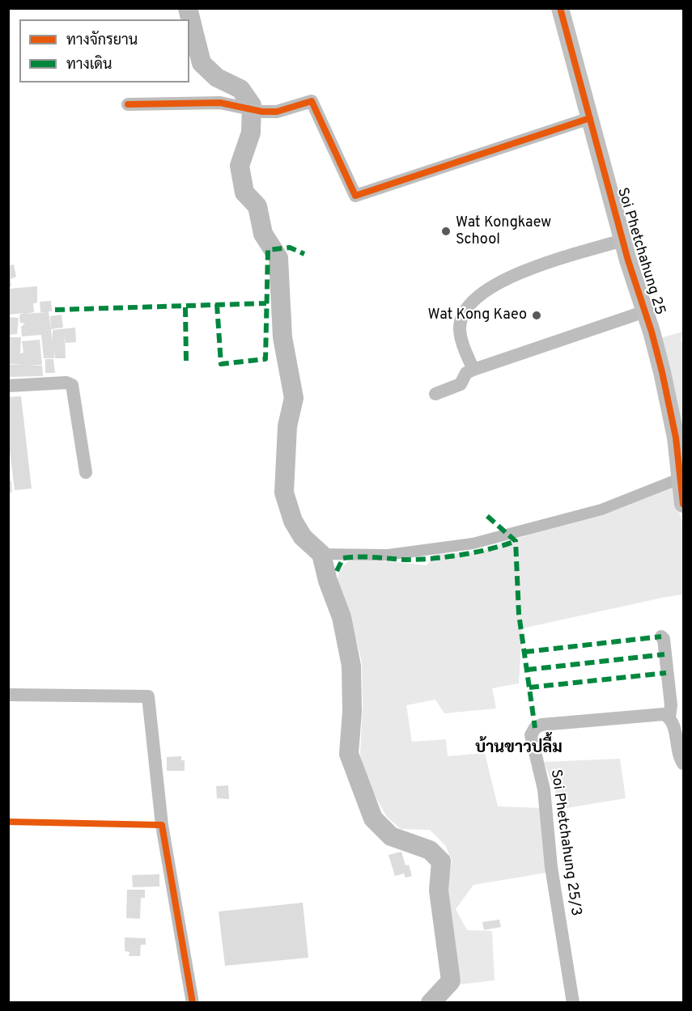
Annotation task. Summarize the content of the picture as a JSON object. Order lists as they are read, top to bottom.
{
  "streets": {
    "street": ["Soi Phetchahung 25", "Soi Phetchahung 25/3"]
  },
  "districts": ["บ้านขาวปลื้ม"],
  "places": ["Wat Kongkaew School", "Wat Kong Kaeo"],
  "legend": ["ทางจักรยาน", "ทางเดิน"]
}
